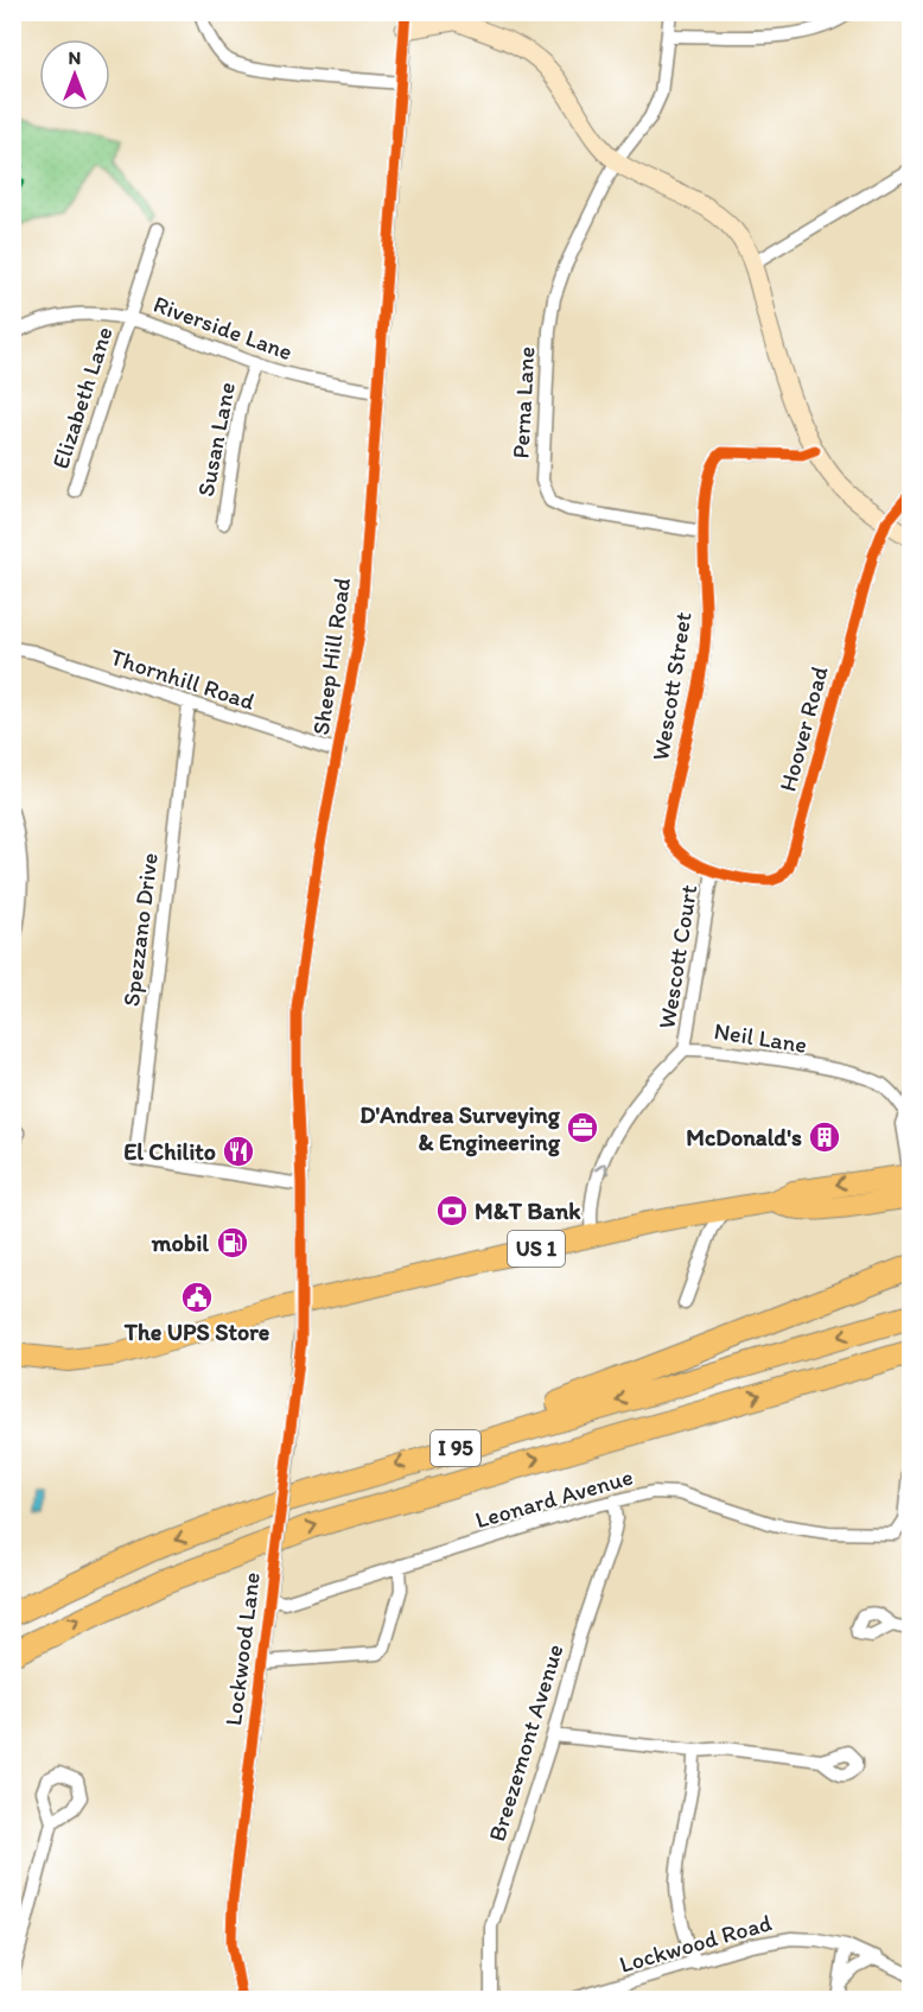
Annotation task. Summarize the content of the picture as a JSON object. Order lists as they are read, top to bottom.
{
  "streets": {
    "highway": ["I 95"],
    "main road": ["US 1"],
    "street": [
      "Riverside Lane",
      "Elizabeth Lane",
      "Perna Lane",
      "Susan Lane",
      "Sheep Hill Road",
      "Thornhill Road",
      "Wescott Street",
      "Hoover Road",
      "Spezzano Drive",
      "Wescott Court",
      "Neil Lane",
      "Leonard Avenue",
      "Lockwood Lane",
      "Breezemont Avenue",
      "Lockwood Road"
    ]
  },
  "crossings": [
    ["Riverside Lane", "Elizabeth Lane"],
    ["Riverside Lane", "Susan Lane"],
    ["Riverside Lane", "Sheep Hill Road"],
    ["Perna Lane", "Wescott Street"],
    ["Sheep Hill Road", "Thornhill Road"],
    ["Sheep Hill Road", "Spezzano Drive"],
    ["Sheep Hill Road", "US 1"],
    ["Sheep Hill Road", "Lockwood Lane"],
    ["Thornhill Road", "Spezzano Drive"],
    ["Wescott Street", "Hoover Road"],
    ["Wescott Street", "Wescott Court"],
    ["Hoover Road", "Wescott Court"],
    ["Wescott Court", "Neil Lane"],
    ["Neil Lane", "US 1"],
    ["US 1", "Lockwood Lane"],
    ["Leonard Avenue", "Lockwood Lane"],
    ["Leonard Avenue", "Breezemont Avenue"]
  ],
  "one_way": ["Neil Lane"],
  "places": {
    "office": ["D'Andrea Surveying & Engineering"],
    "building": ["McDonald's"],
    "restaurant": ["El Chilito"],
    "bank": ["M&T Bank"],
    "fuel station": ["mobil"],
    "public building": ["The UPS Store"]
  },
  "north": "top"
}
